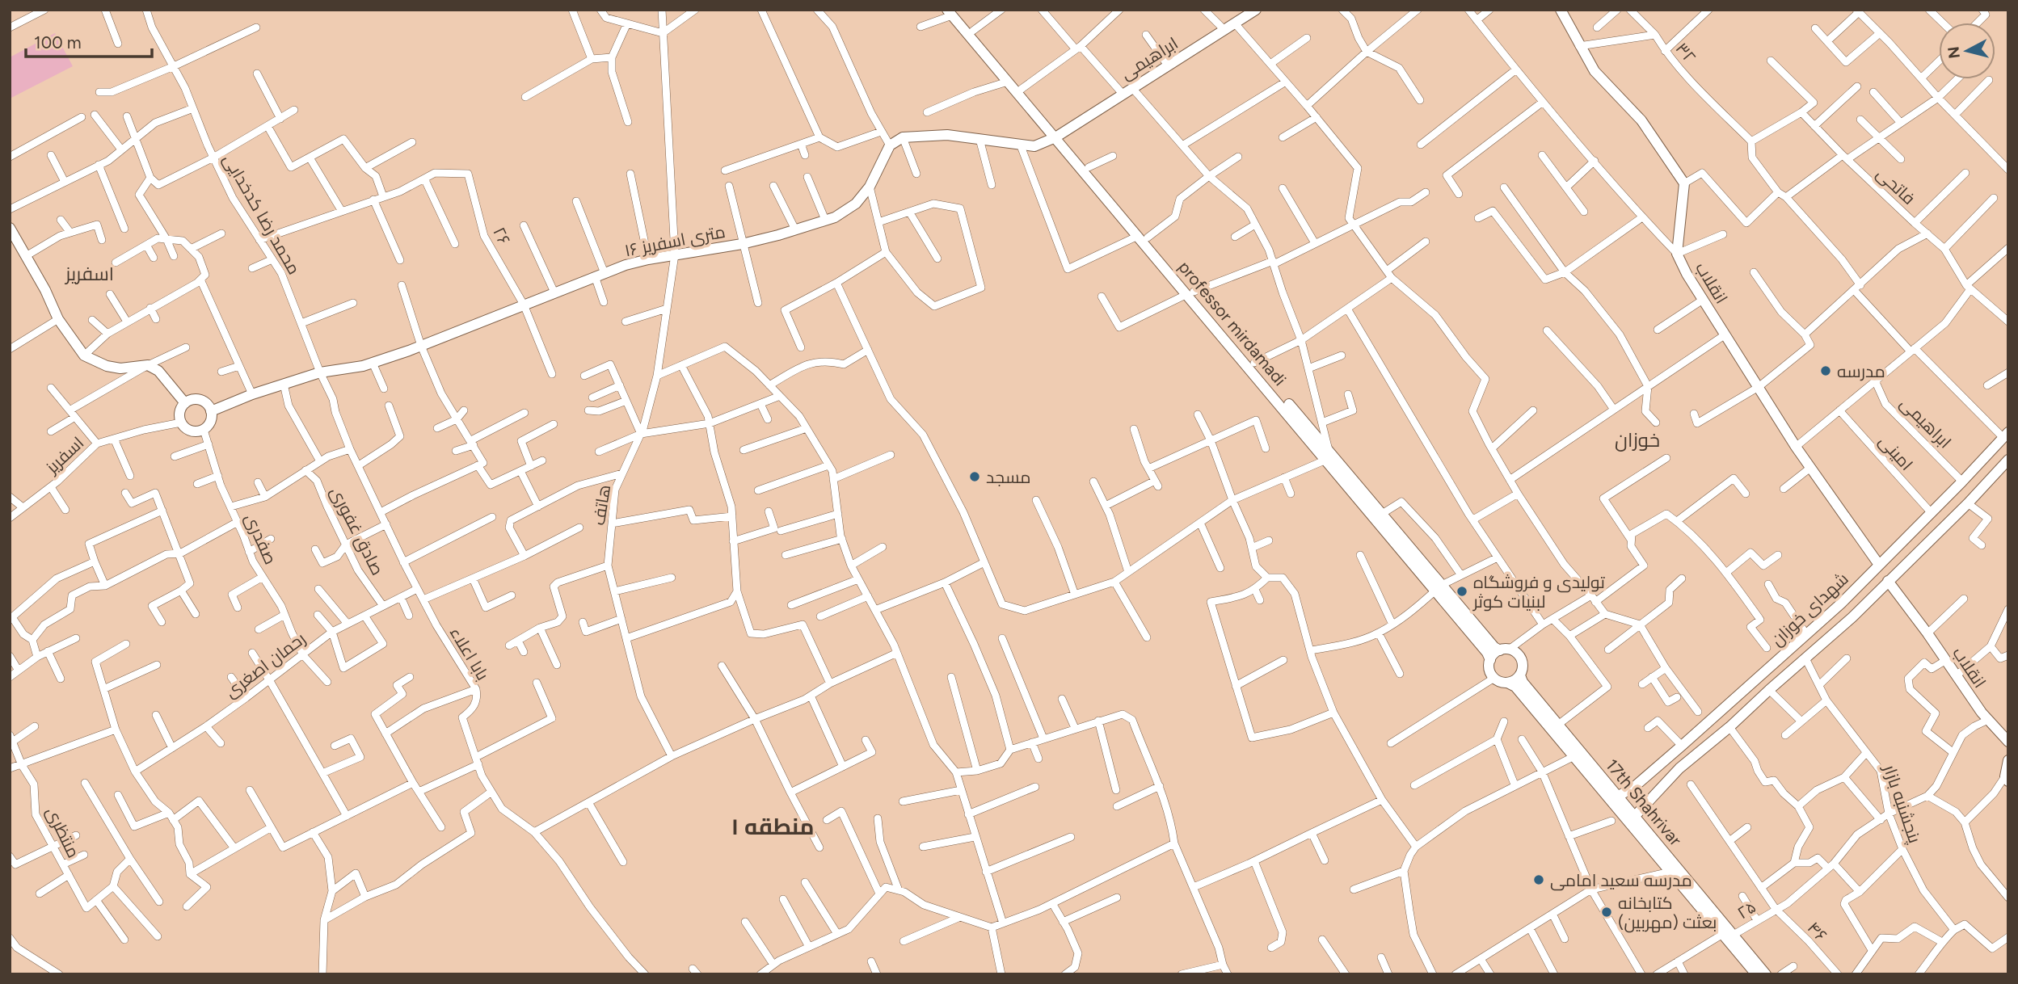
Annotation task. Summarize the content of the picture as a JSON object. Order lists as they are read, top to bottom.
{
  "streets": {
    "street": [
      "۳۲",
      "ابراهیمی",
      "فاتحی",
      "محمد رضا کدخدایی",
      "۲۶",
      "۱۶ متری اسفریز",
      "انقلاب",
      "professor mirdamadi",
      "امینی",
      "اسفریز",
      "هاتف",
      "صادق غفوری",
      "صفدری",
      "شهدای خوزان",
      "بابا اعلاء",
      "رحمان اصغری",
      "17th Shahrivar",
      "پنجشنبه بازار",
      "منتظری",
      "۲۵",
      "۴۶"
    ]
  },
  "crossings": [
    ["ابراهیمی", "professor mirdamadi"],
    ["ابراهیمی", "شهدای خوزان"],
    ["محمد رضا کدخدایی", "۱۶ متری اسفریز"],
    ["محمد رضا کدخدایی", "بابا اعلاء"],
    ["۲۶", "۱۶ متری اسفریز"],
    ["۱۶ متری اسفریز", "اسفریز"],
    ["۱۶ متری اسفریز", "هاتف"],
    ["۱۶ متری اسفریز", "صفدری"],
    ["۱۶ متری اسفریز", "بابا اعلاء"],
    ["انقلاب", "شهدای خوزان"],
    ["professor mirdamadi", "17th Shahrivar"],
    ["امینی", "شهدای خوزان"],
    ["اسفریز", "صفدری"],
    ["صادق غفوری", "رحمان اصغری"],
    ["صفدری", "رحمان اصغری"],
    ["شهدای خوزان", "17th Shahrivar"],
    ["شهدای خوزان", "پنجشنبه بازار"],
    ["بابا اعلاء", "رحمان اصغری"],
    ["17th Shahrivar", "۲۵"],
    ["پنجشنبه بازار", "۲۵"],
    ["۲۵", "۴۶"]
  ],
  "districts": ["اسفریز", "خوزان", "منطقه ۱"],
  "places": [
    "مدرسه",
    "مسجد",
    "تولیدی و فروشگاه لبنیات کوثر",
    "مدرسه سعید امامی",
    "کتابخانه بعثت (مهربین)"
  ],
  "scale_bar": "100 m",
  "north": "left"
}
